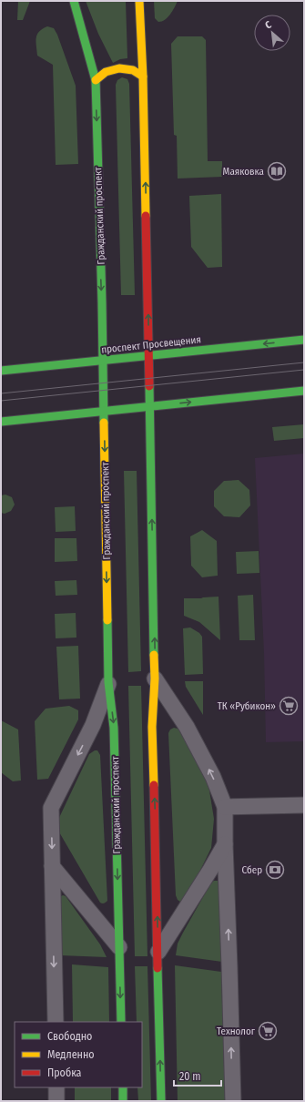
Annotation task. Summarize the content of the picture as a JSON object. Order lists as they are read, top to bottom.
{
  "streets": {
    "main road": ["Гражданский проспект", "проспект Просвещения"]
  },
  "crossings": [
    ["Гражданский проспект", "проспект Просвещения"]
  ],
  "places": {
    "library": ["Маяковка"],
    "supermarket": ["ТК «Рубикон»", "Технолог"],
    "bank": ["Сбер"]
  },
  "legend": ["Свободно", "Медленно", "Пробка"],
  "scale_bar": "20 m",
  "north": "top left"
}
